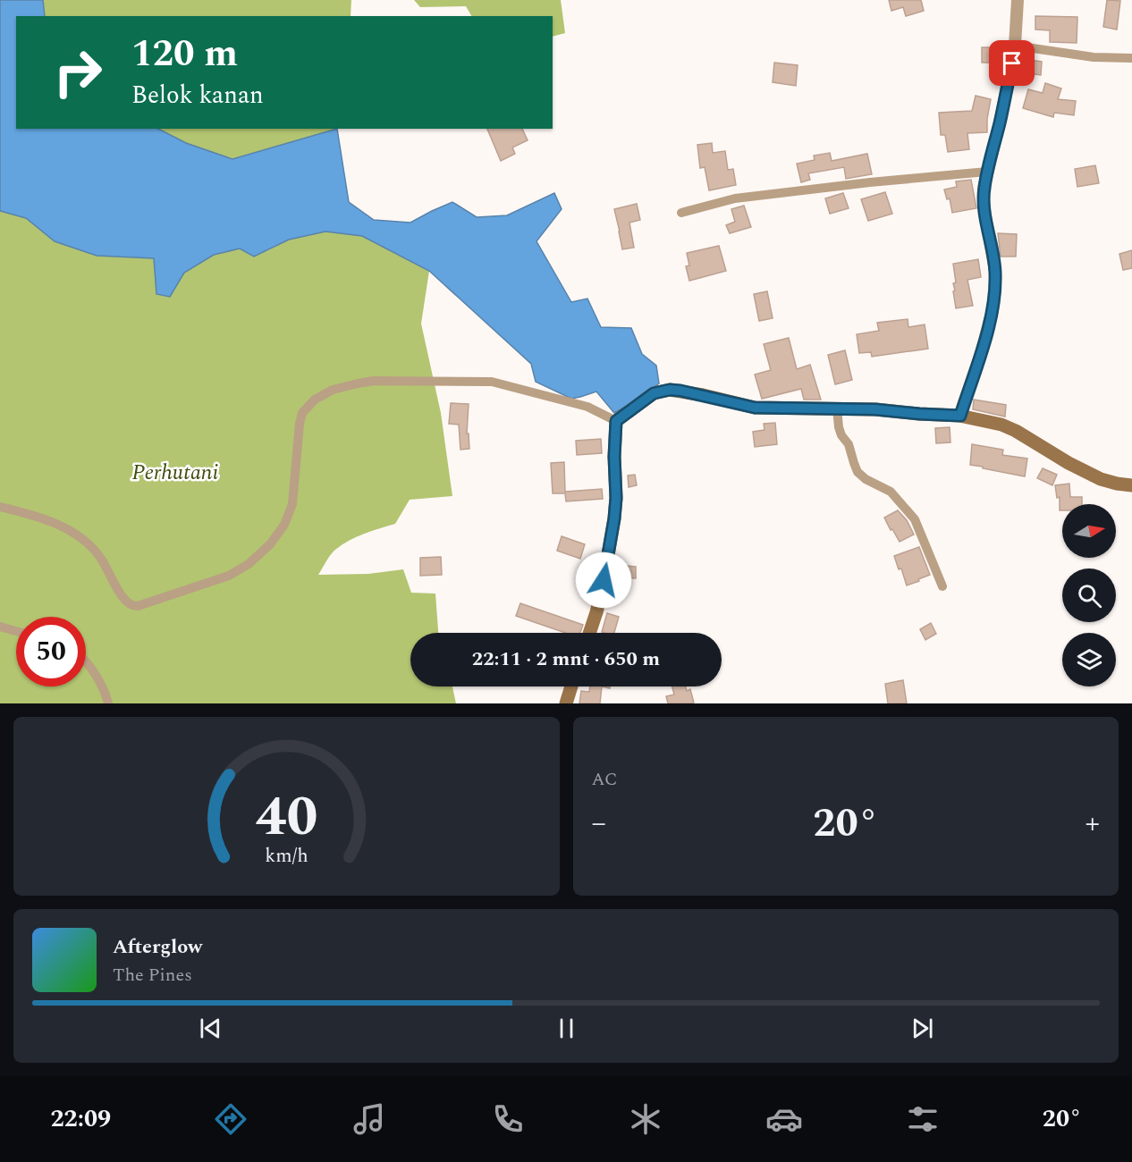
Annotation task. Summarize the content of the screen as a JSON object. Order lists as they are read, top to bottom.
{
  "parks": ["Perhutani"],
  "north": "right",
  "page": {
    "turn": ["120 m", "Belok kanan"],
    "limit": "50",
    "trip": "22:11 · 2 mnt · 650 m",
    "tile": "AC",
    "heat": ["−", "20°", "+"],
    "song": ["Afterglow", "The Pines"],
    "tabs": ["22:09", "20°"],
    "gauge": ["40", "km/h"]
  }
}
